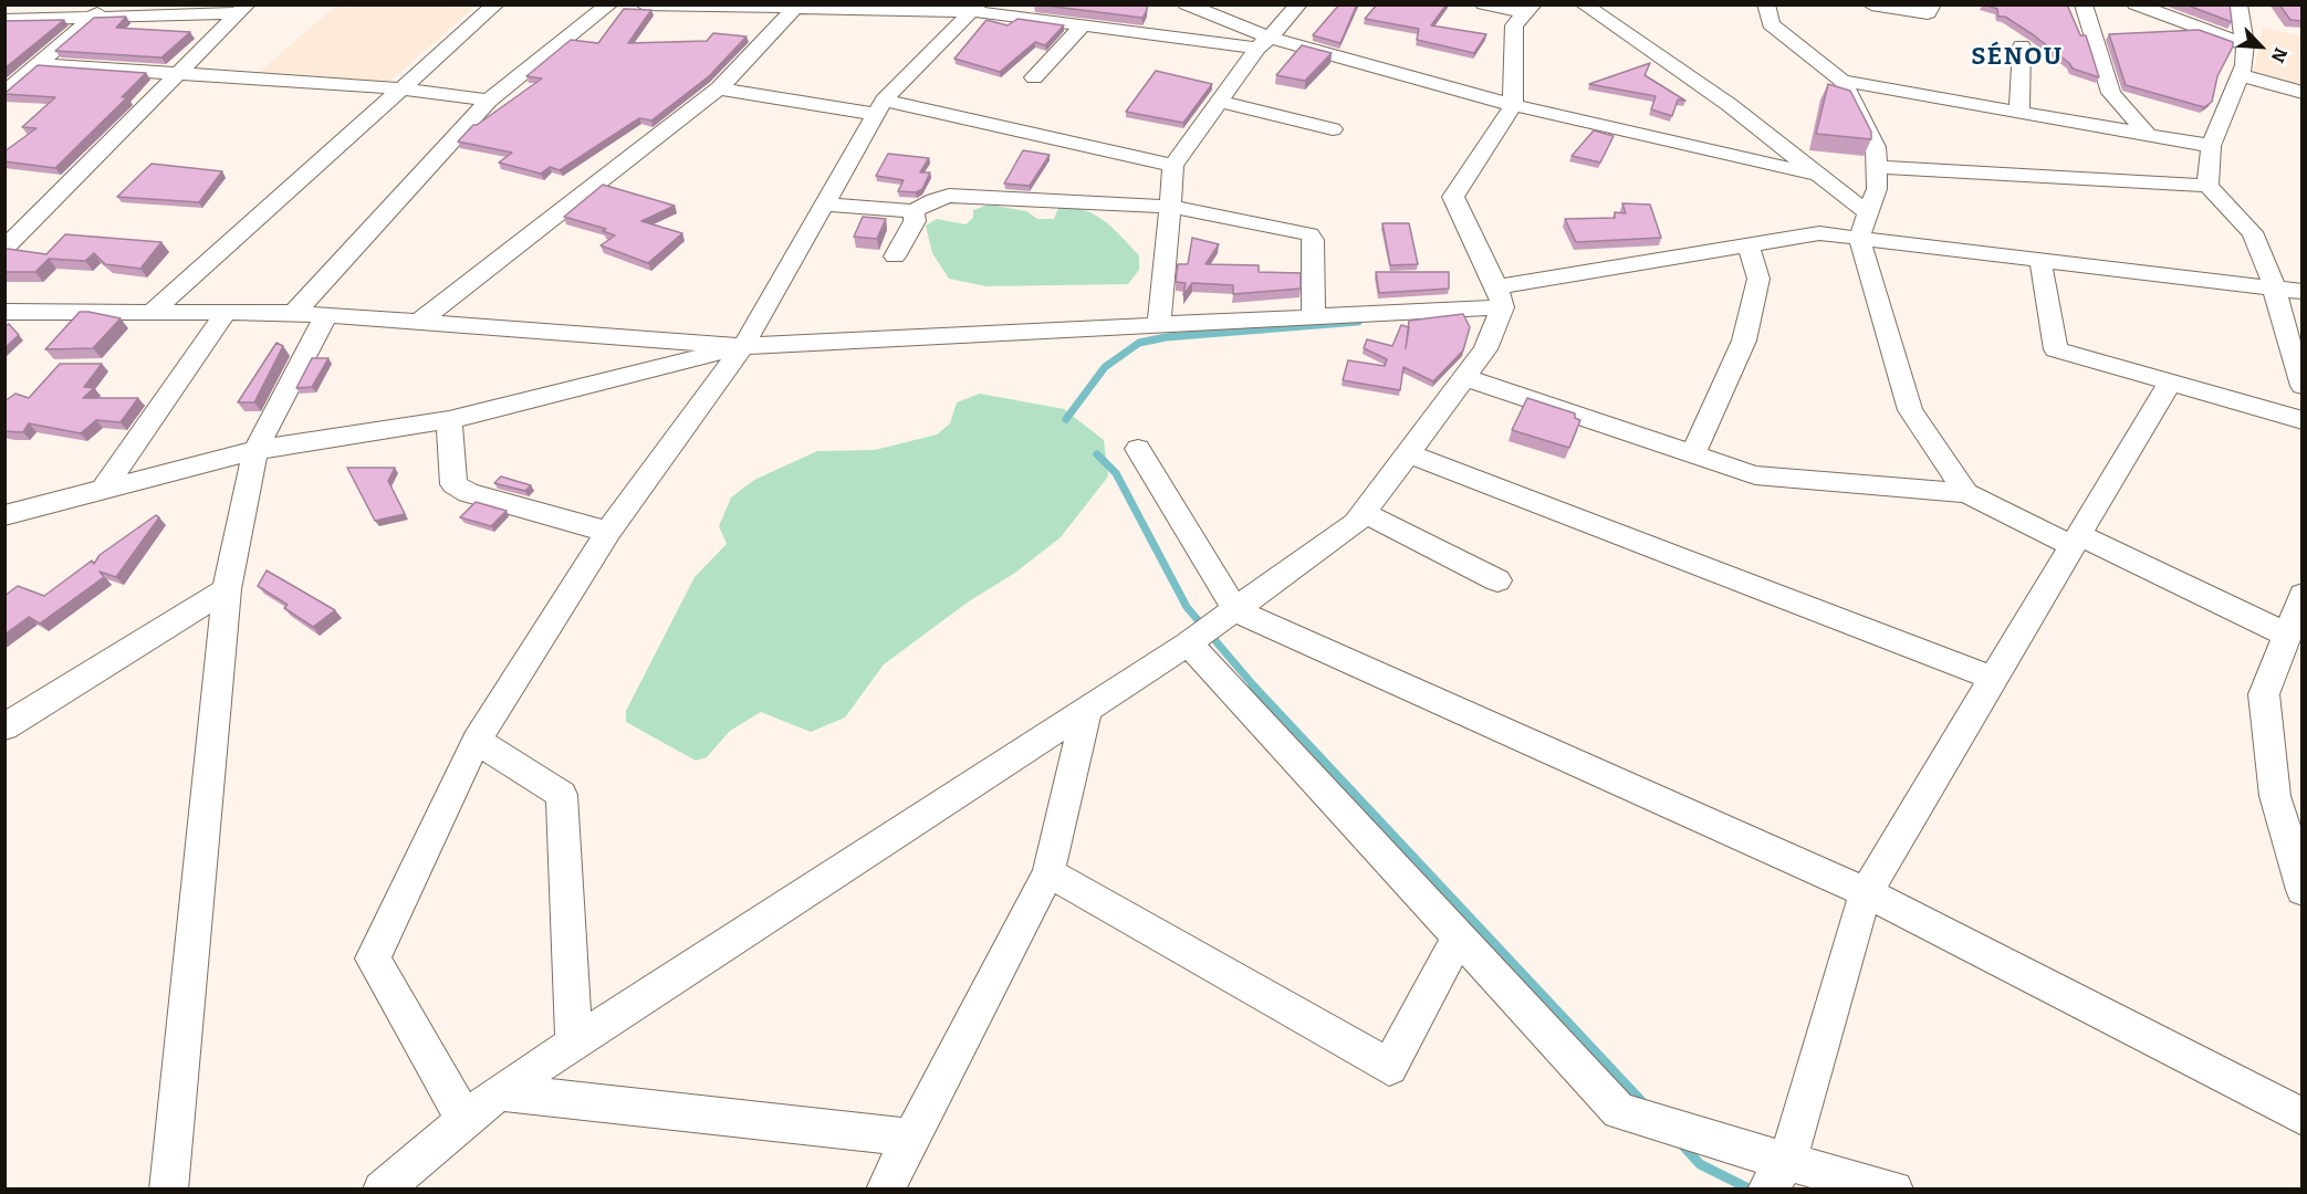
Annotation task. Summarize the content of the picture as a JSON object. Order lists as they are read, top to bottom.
{
  "districts": ["SÉNOU"],
  "north": "bottom right"
}
